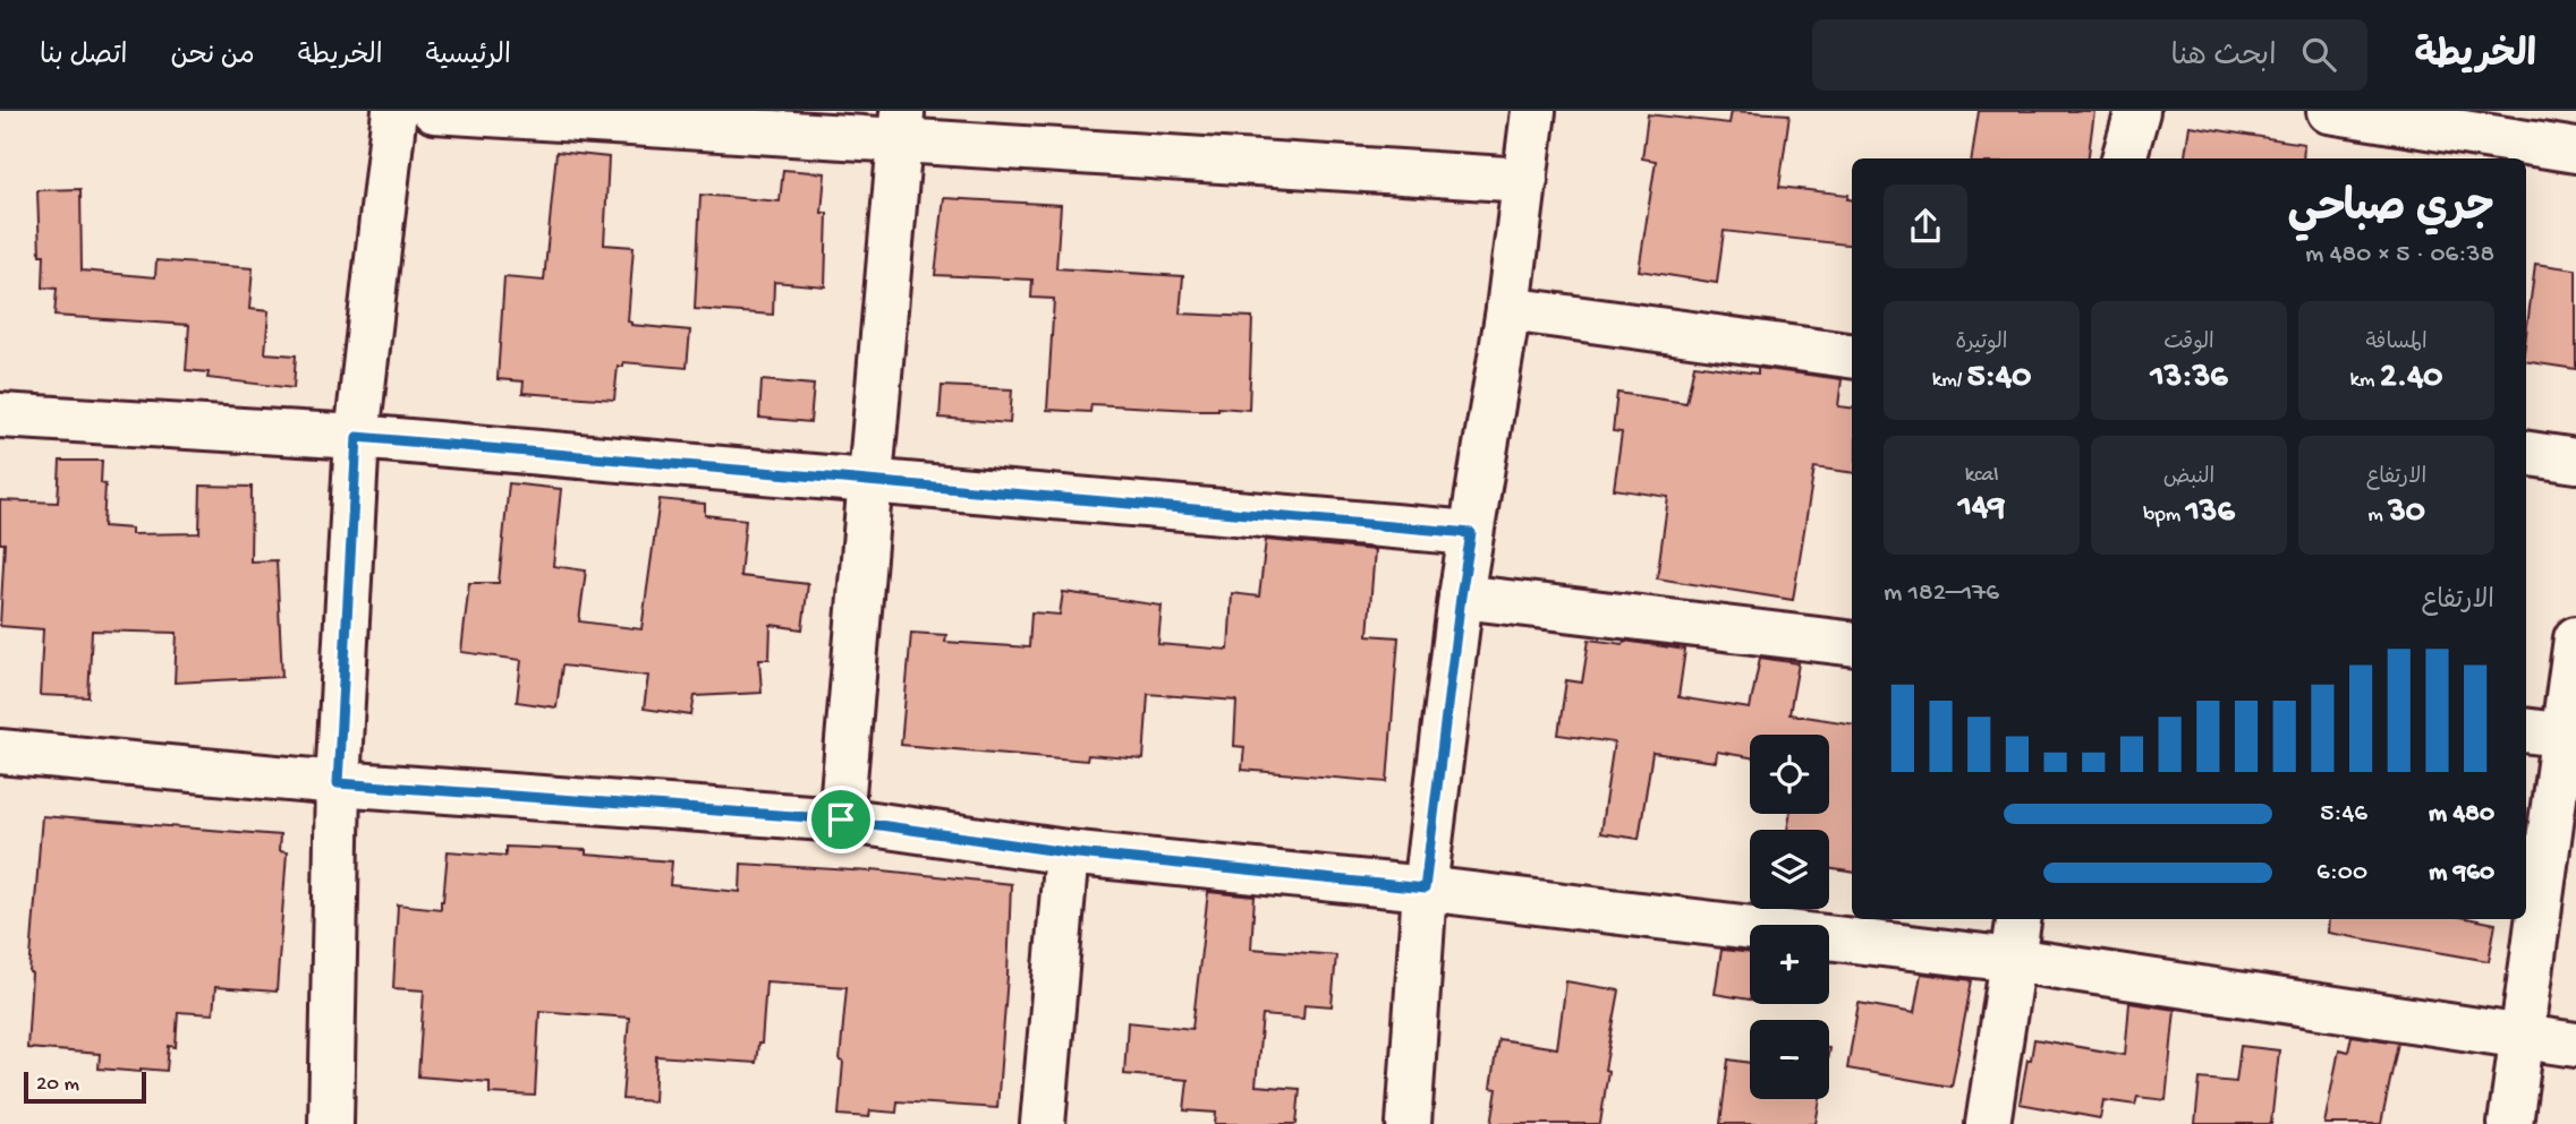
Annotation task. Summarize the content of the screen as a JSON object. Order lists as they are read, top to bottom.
{
  "scale_bar": "20 m",
  "page": {
    "header": "الخريطة",
    "search": "ابحث هنا",
    "nav": [
      "الرئيسية",
      "الخريطة",
      "من نحن",
      "اتصل بنا"
    ],
    "heading": ["جري صباحي", "06:38 · 5 × 480 m"],
    "stats": [
      ["المسافة", "2.40 km"],
      ["الوقت", "13:36"],
      ["الوتيرة", "5:40 /km"],
      ["الارتفاع", "30 m"],
      ["النبض", "136 bpm"],
      ["kcal", "149"]
    ],
    "chart": ["الارتفاع", "176–182 m"],
    "map_buttons": ["+", "−"],
    "list": [
      {
        "name": "480 m",
        "note": "5:46"
      },
      {
        "name": "960 m",
        "note": "6:00"
      }
    ],
    "scale": "20 m"
  }
}
